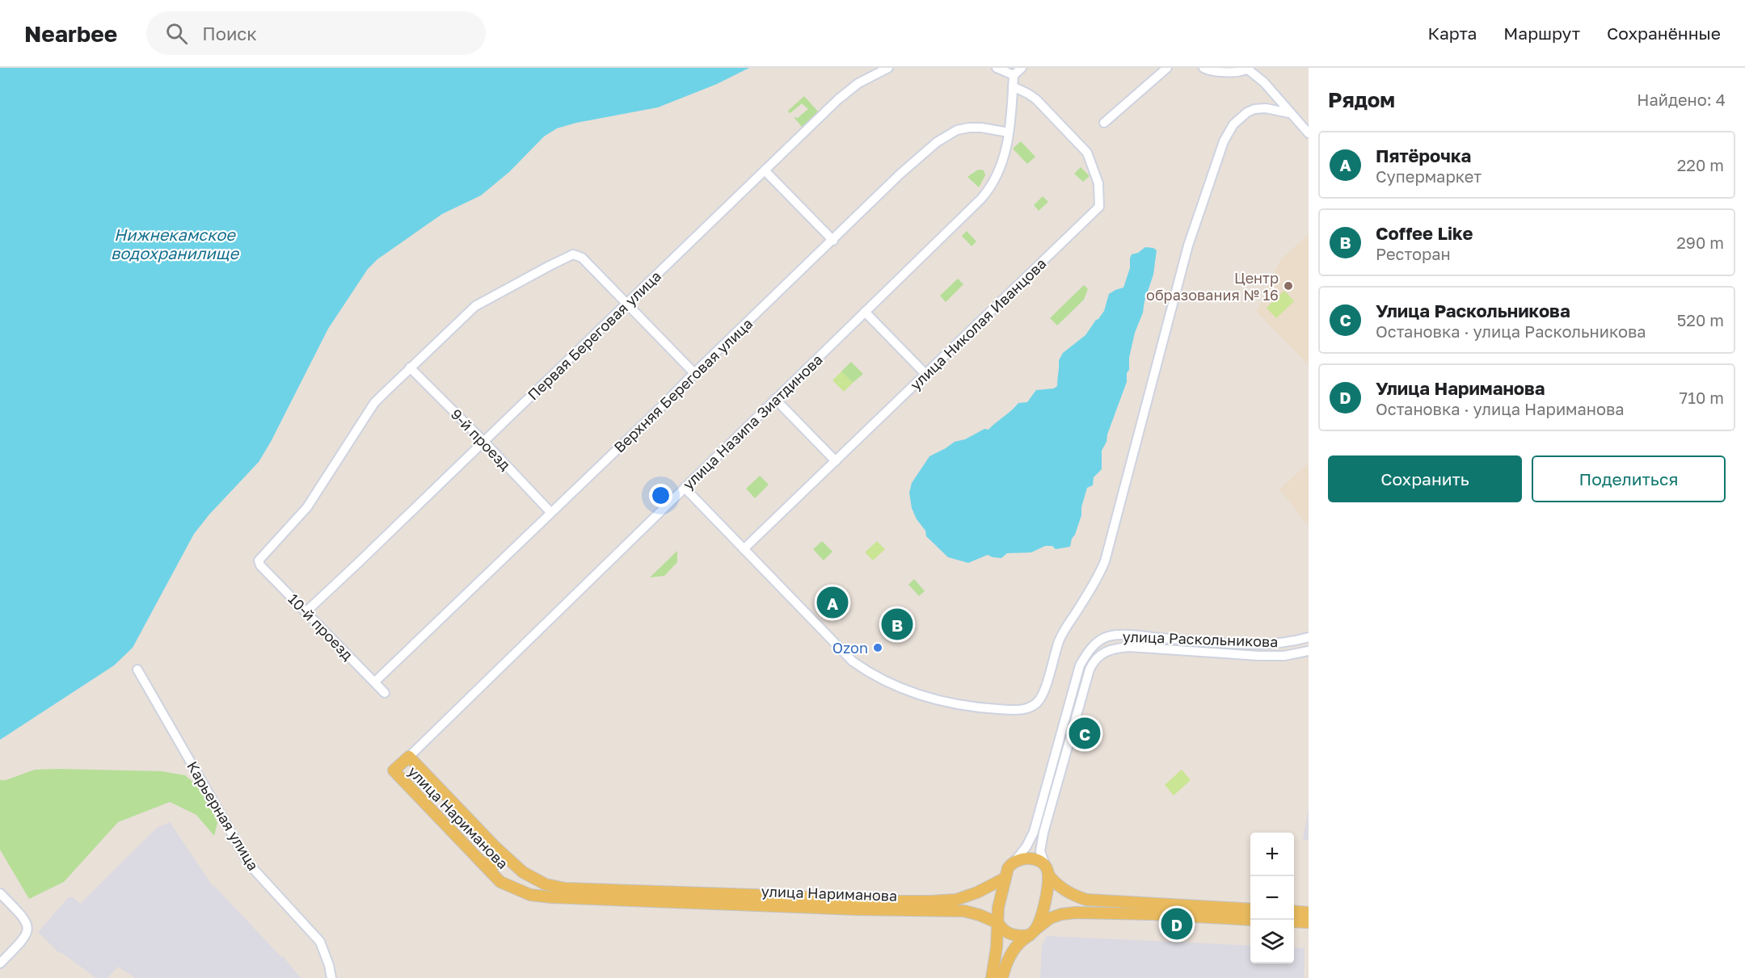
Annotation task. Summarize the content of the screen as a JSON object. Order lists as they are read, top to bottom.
{
  "streets": {
    "main road": ["улица Нариманова"],
    "street": [
      "улица Николая Иванцова",
      "Первая Береговая улица",
      "Верхняя Береговая улица",
      "улица Назипа Зиатдинова",
      "9-й проезд",
      "10-й проезд",
      "улица Раскольникова",
      "Карьерная улица"
    ]
  },
  "crossings": [
    ["улица Николая Иванцова", "улица Назипа Зиатдинова"],
    ["Первая Береговая улица", "9-й проезд"],
    ["Первая Береговая улица", "10-й проезд"],
    ["Верхняя Береговая улица", "улица Назипа Зиатдинова"],
    ["Верхняя Береговая улица", "9-й проезд"],
    ["Верхняя Береговая улица", "10-й проезд"],
    ["улица Назипа Зиатдинова", "улица Нариманова"],
    ["9-й проезд", "10-й проезд"]
  ],
  "water": ["Нижнекамское водохранилище"],
  "places": ["Центр образования № 16", "Ozon"],
  "page": {
    "header": "Nearbee",
    "search": "Поиск",
    "nav": ["Карта", "Маршрут", "Сохранённые"],
    "heading": ["Рядом", "Найдено: 4"],
    "list": [
      {
        "mark": "A",
        "name": "Пятёрочка",
        "note": "Супермаркет",
        "value": "220 m"
      },
      {
        "mark": "B",
        "name": "Coffee Like",
        "note": "Ресторан",
        "value": "290 m"
      },
      {
        "mark": "C",
        "name": "Улица Раскольникова",
        "note": "Остановка · улица Раскольникова",
        "value": "520 m"
      },
      {
        "mark": "D",
        "name": "Улица Нариманова",
        "note": "Остановка · улица Нариманова",
        "value": "710 m"
      }
    ],
    "buttons": ["Сохранить", "Поделиться"],
    "pins": [
      "A",
      "B",
      "C",
      "D"
    ],
    "map_buttons": ["+", "−"]
  }
}
